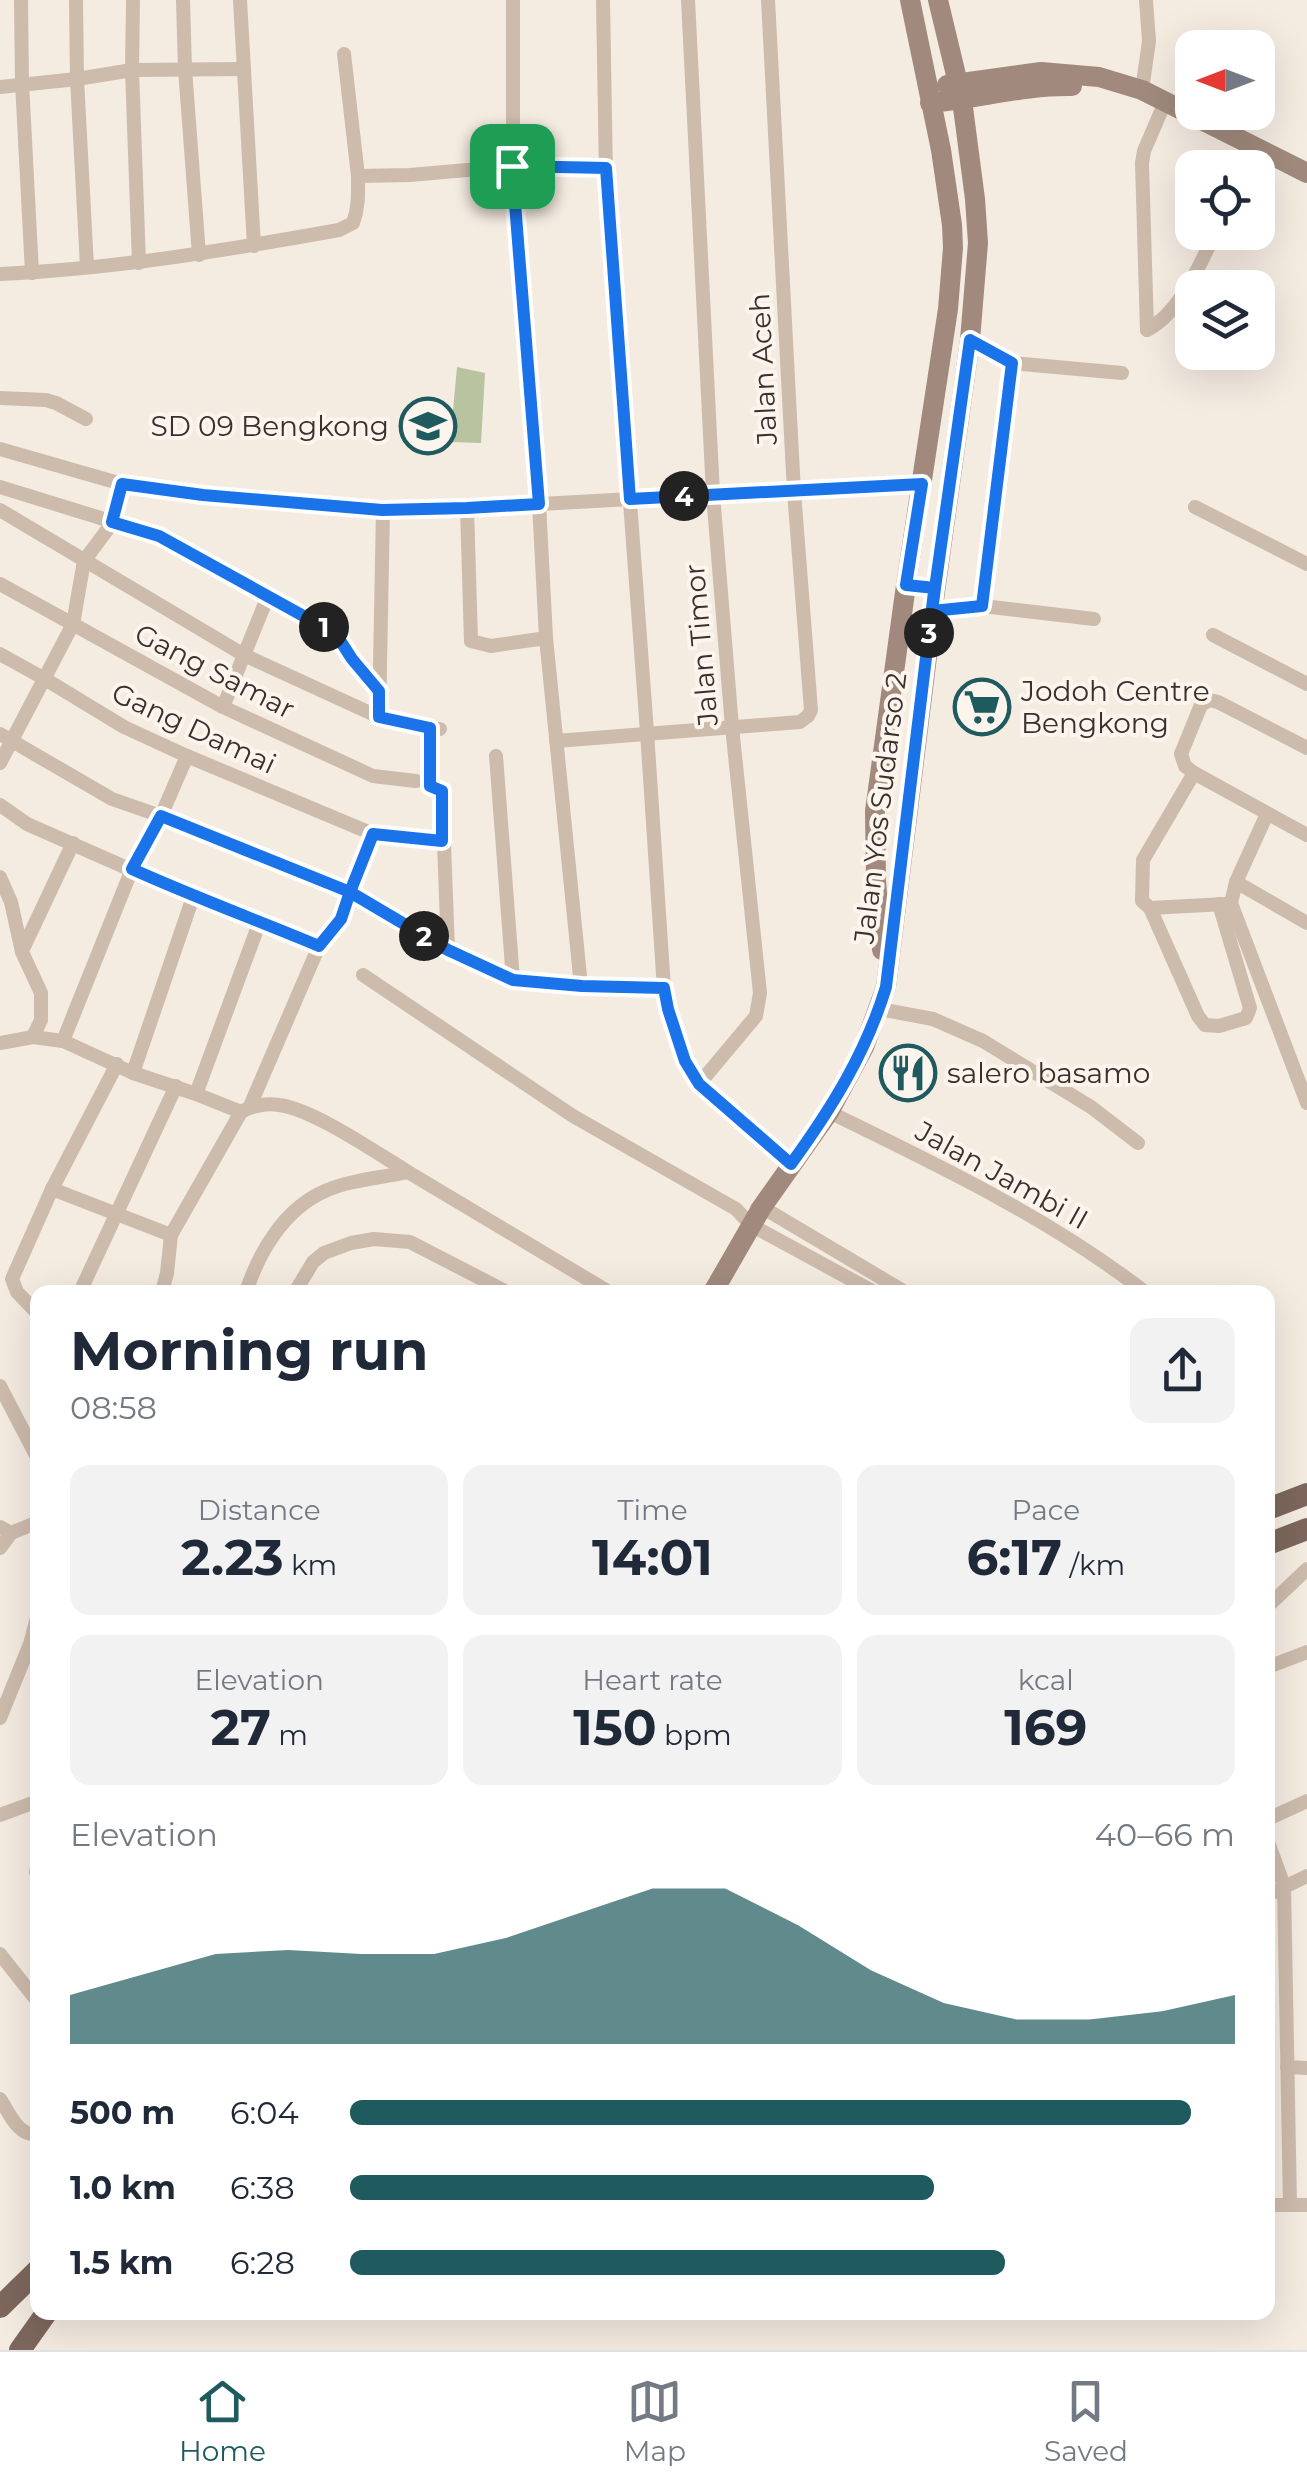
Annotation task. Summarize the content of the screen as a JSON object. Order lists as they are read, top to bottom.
{
  "streets": {
    "main road": ["Jalan Yos Sudarso 2"],
    "street": [
      "Jalan Aceh",
      "Jalan Timor",
      "Gang Samar",
      "Gang Damai",
      "Jalan Jambi II"
    ]
  },
  "crossings": [
    ["Jalan Aceh", "Jalan Timor"],
    ["Jalan Yos Sudarso 2", "Jalan Jambi II"]
  ],
  "places": {
    "school or university": ["SD 09 Bengkong"],
    "supermarket": ["Jodoh Centre Bengkong"],
    "restaurant": ["salero basamo"]
  },
  "north": "left",
  "page": {
    "pins": [
      "4",
      "1",
      "3",
      "2"
    ],
    "heading": ["Morning run", "08:58"],
    "stats": [
      ["Distance", "2.23 km"],
      ["Time", "14:01"],
      ["Pace", "6:17 /km"],
      ["Elevation", "27 m"],
      ["Heart rate", "150 bpm"],
      ["kcal", "169"]
    ],
    "chart": ["Elevation", "40–66 m"],
    "list": [
      {
        "name": "500 m",
        "note": "6:04"
      },
      {
        "name": "1.0 km",
        "note": "6:38"
      },
      {
        "name": "1.5 km",
        "note": "6:28"
      }
    ],
    "tabs": ["Home", "Map", "Saved"]
  }
}
